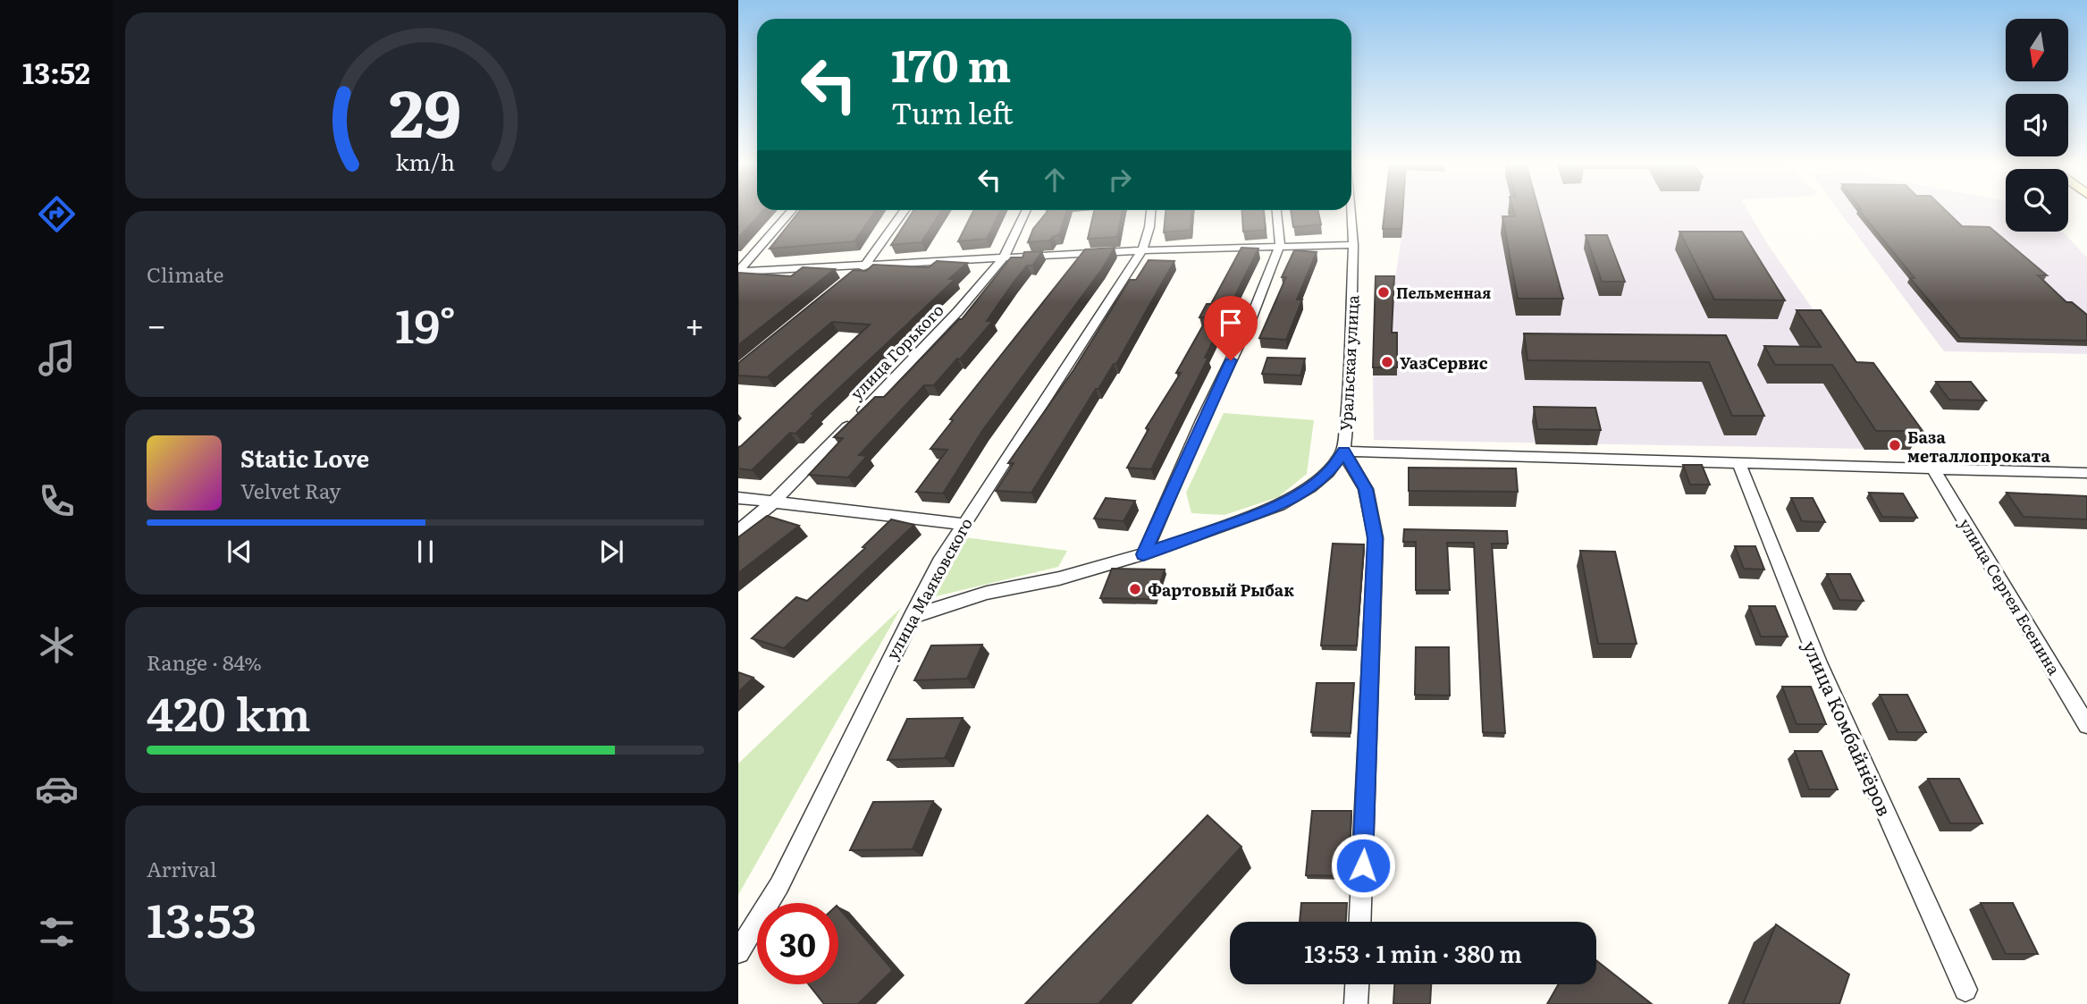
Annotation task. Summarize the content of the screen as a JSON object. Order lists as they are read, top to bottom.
{
  "streets": {
    "street": [
      "улица Горького",
      "Уральская улица",
      "улица Маяковского",
      "улица Сергея Есенина",
      "улица Комбайнёров"
    ]
  },
  "places": [
    "Пельменная",
    "УазСервис",
    "База металлопроката",
    "Фартовый Рыбак"
  ],
  "north": "bottom",
  "page": {
    "tabs": "13:52",
    "turn": ["170 m", "Turn left"],
    "tile": [
      "Climate",
      ["Range · 84%", "420 km"],
      ["Arrival", "13:53"]
    ],
    "heat": ["−", "19°", "+"],
    "song": ["Static Love", "Velvet Ray"],
    "limit": "30",
    "trip": "13:53 · 1 min · 380 m",
    "gauge": ["29", "km/h"]
  }
}
